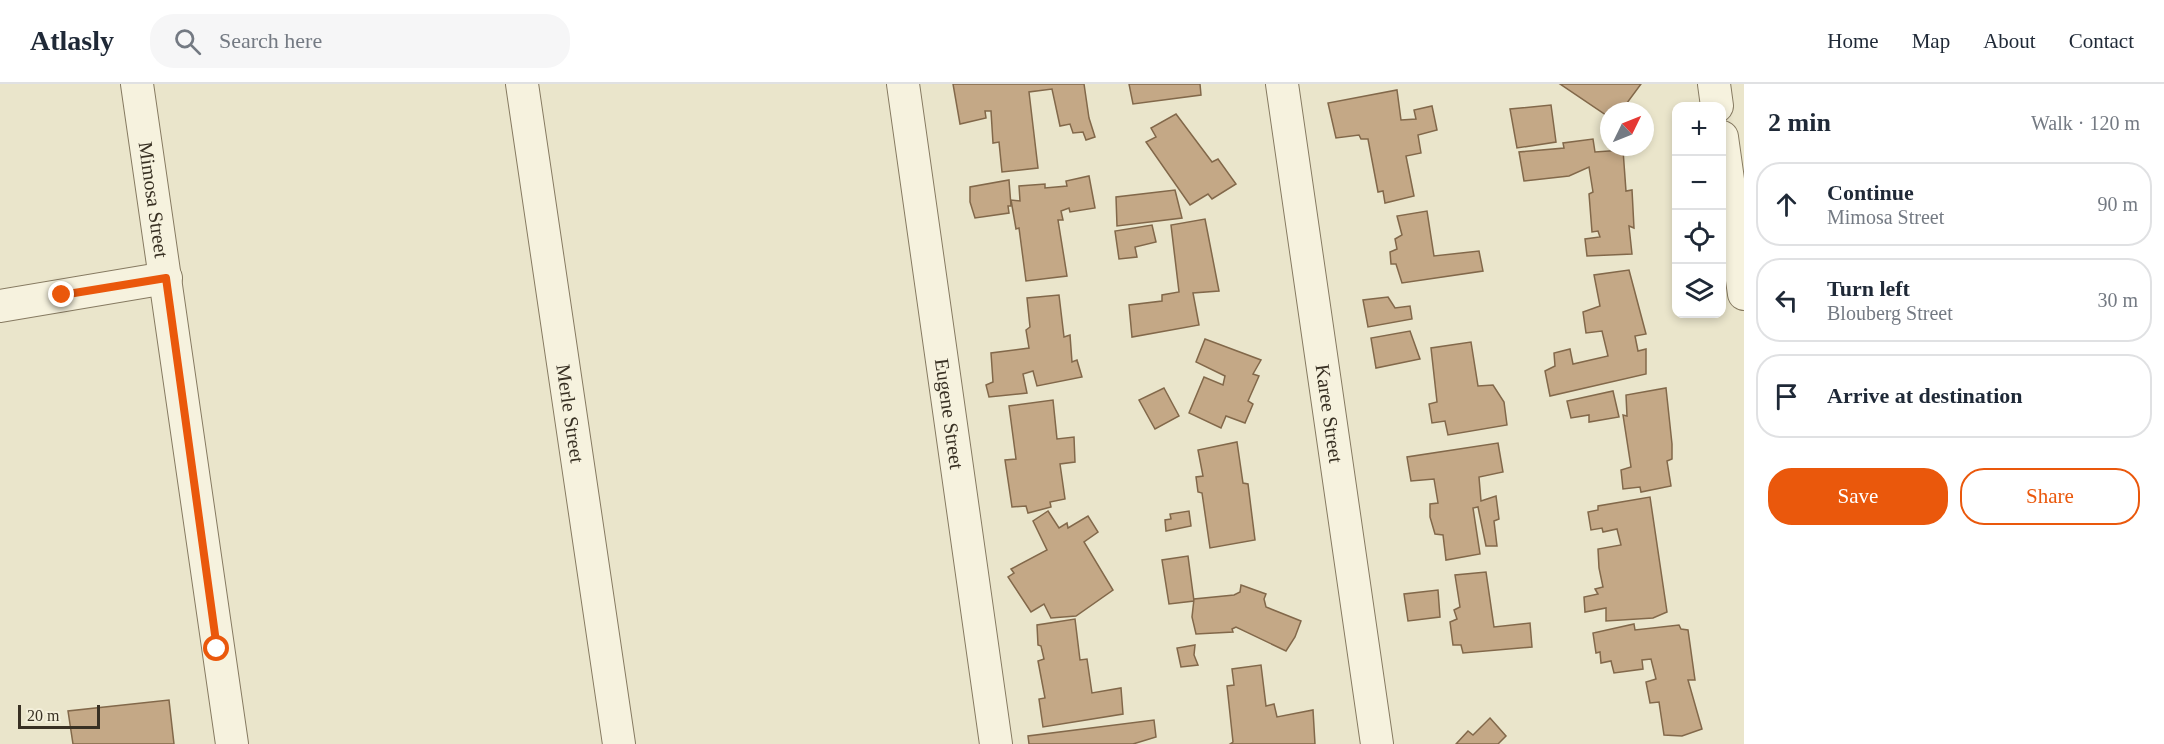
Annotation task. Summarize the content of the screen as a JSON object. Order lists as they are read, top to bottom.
{
  "streets": {
    "street": [
      "Mimosa Street",
      "Merle Street",
      "Eugene Street",
      "Karee Street"
    ]
  },
  "scale_bar": "20 m",
  "north": "top right",
  "page": {
    "header": "Atlasly",
    "search": "Search here",
    "nav": [
      "Home",
      "Map",
      "About",
      "Contact"
    ],
    "heading": ["2 min", "Walk · 120 m"],
    "map_buttons": ["+", "−"],
    "list": [
      ["Continue", "Mimosa Street", "90 m"],
      ["Turn left", "Blouberg Street", "30 m"],
      "Arrive at destination"
    ],
    "buttons": ["Save", "Share"],
    "scale": "20 m"
  }
}
